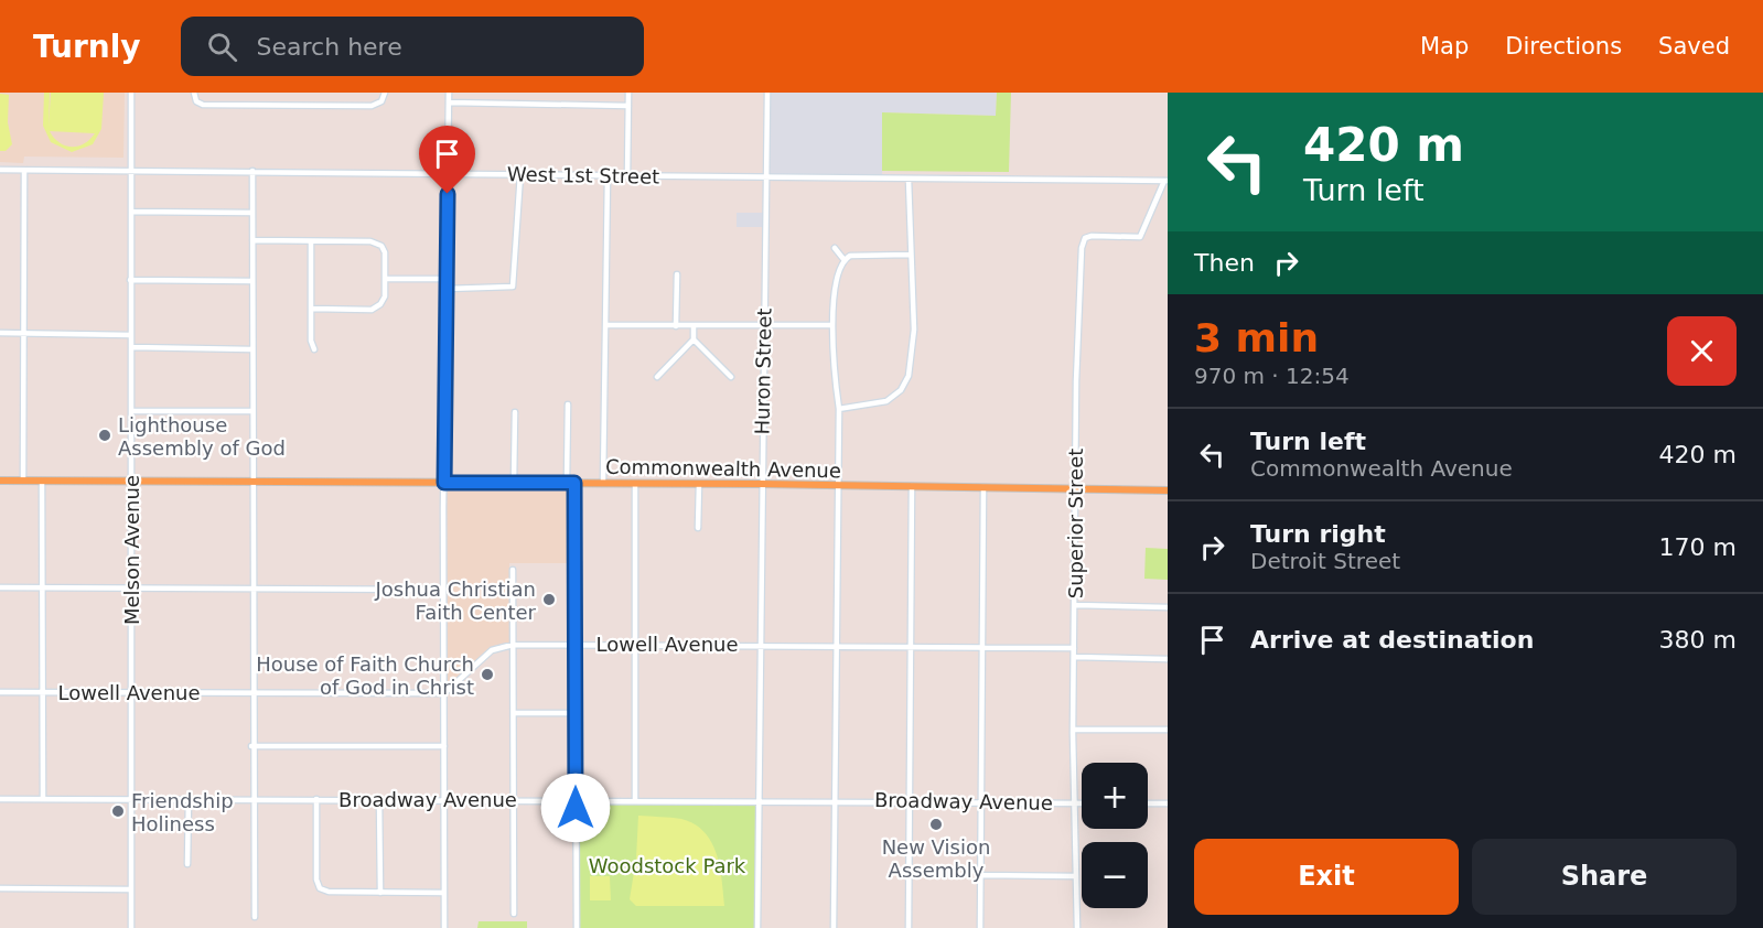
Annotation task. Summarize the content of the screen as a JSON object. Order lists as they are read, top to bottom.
{
  "streets": {
    "main road": ["Commonwealth Avenue"],
    "street": [
      "West 1st Street",
      "Huron Street",
      "Superior Street",
      "Melson Avenue",
      "Lowell Avenue",
      "Broadway Avenue"
    ]
  },
  "crossings": [
    ["West 1st Street", "Huron Street"],
    ["West 1st Street", "Superior Street"],
    ["West 1st Street", "Melson Avenue"],
    ["Huron Street", "Commonwealth Avenue"],
    ["Huron Street", "Lowell Avenue"],
    ["Huron Street", "Broadway Avenue"],
    ["Commonwealth Avenue", "Superior Street"],
    ["Commonwealth Avenue", "Melson Avenue"],
    ["Superior Street", "Lowell Avenue"],
    ["Superior Street", "Broadway Avenue"],
    ["Melson Avenue", "Lowell Avenue"],
    ["Melson Avenue", "Broadway Avenue"]
  ],
  "parks": ["Woodstock Park"],
  "places": [
    "Lighthouse Assembly of God",
    "Joshua Christian Faith Center",
    "House of Faith Church of God in Christ",
    "Friendship Holiness",
    "New Vision Assembly"
  ],
  "page": {
    "header": "Turnly",
    "search": "Search here",
    "nav": ["Map", "Directions", "Saved"],
    "turn": ["420 m", "Turn left"],
    "then": "Then",
    "heading": ["3 min", "970 m · 12:54"],
    "list": [
      {
        "name": "Turn left",
        "note": "Commonwealth Avenue",
        "value": "420 m"
      },
      {
        "name": "Turn right",
        "note": "Detroit Street",
        "value": "170 m"
      },
      {
        "name": "Arrive at destination",
        "value": "380 m"
      }
    ],
    "map_buttons": ["+", "−"],
    "buttons": ["Exit", "Share"]
  }
}
